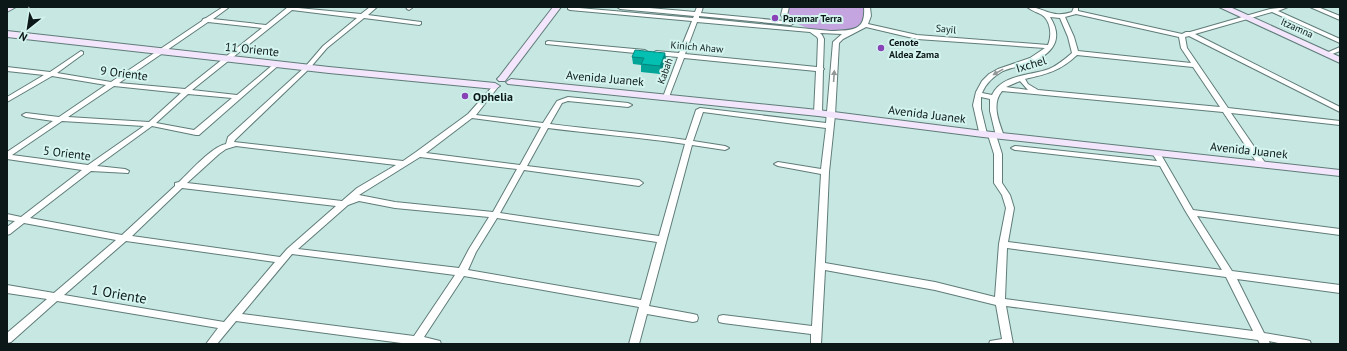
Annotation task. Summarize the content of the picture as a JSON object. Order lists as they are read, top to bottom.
{
  "streets": {
    "street": [
      "Itzamna",
      "Sayil",
      "Kinich Ahaw",
      "11 Oriente",
      "Ixchel",
      "Kabah",
      "9 Oriente",
      "Avenida Juanek",
      "5 Oriente",
      "1 Oriente"
    ]
  },
  "crossings": [
    ["Kinich Ahaw", "Kabah"],
    ["11 Oriente", "Avenida Juanek"],
    ["Kabah", "Avenida Juanek"]
  ],
  "places": ["Paramar Terra", "Cenote Aldea Zama", "Ophelia"],
  "north": "bottom left"
}
